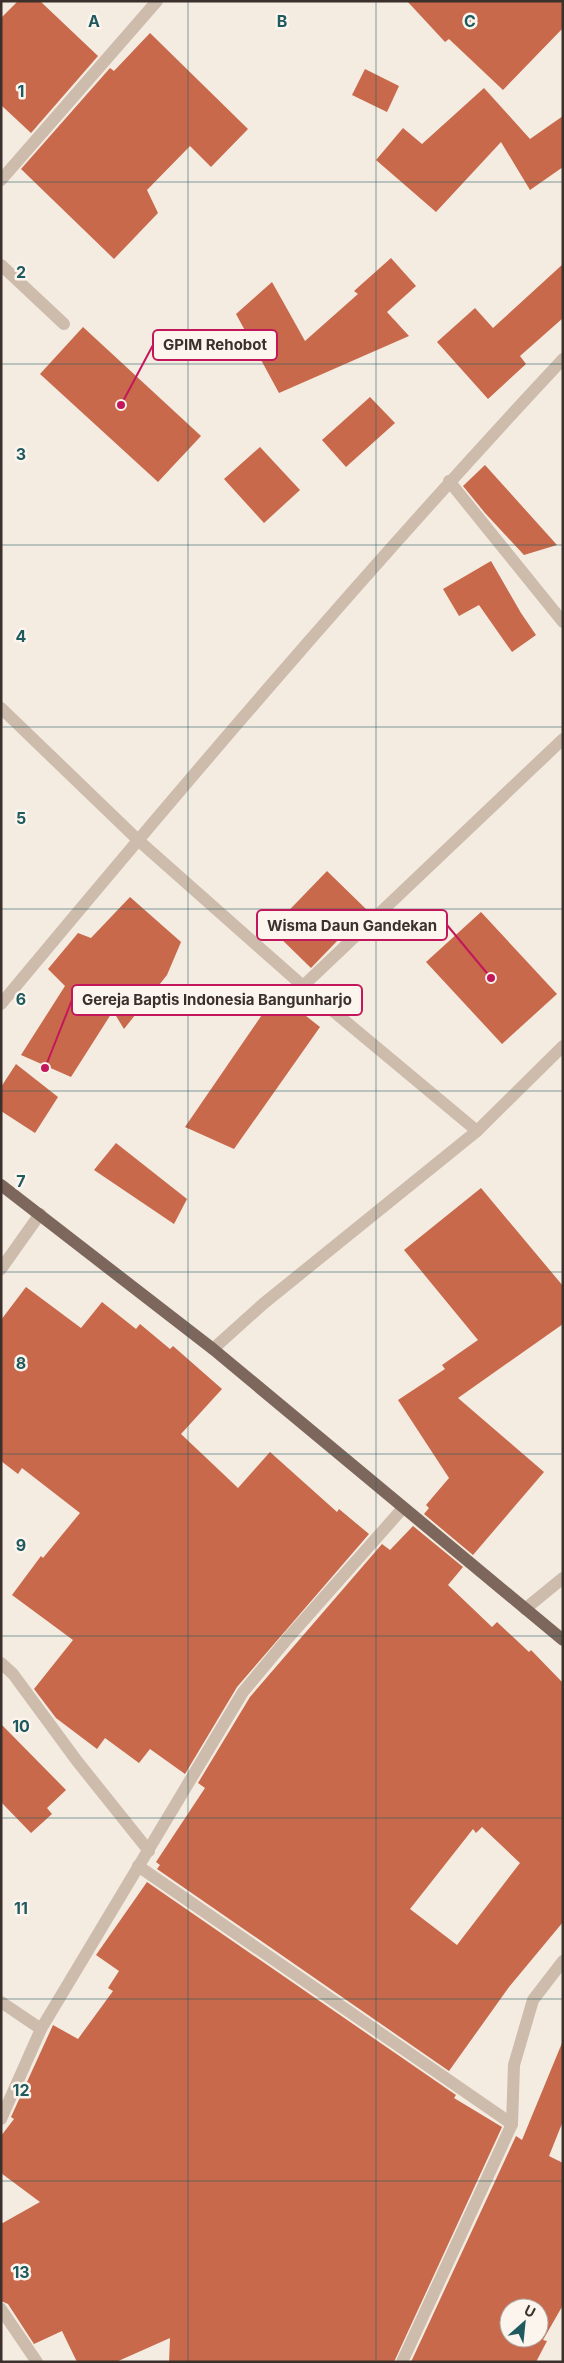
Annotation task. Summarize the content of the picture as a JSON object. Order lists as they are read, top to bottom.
{
  "places": ["GPIM Rehobot", "Wisma Daun Gandekan", "Gereja Baptis Indonesia Bangunharjo"],
  "north": "top right",
  "grid": {
    "columns": ["A", "B", "C"],
    "rows": [
      "1",
      "2",
      "3",
      "4",
      "5",
      "6",
      "7",
      "8",
      "9",
      "10",
      "11",
      "12",
      "13"
    ]
  }
}
